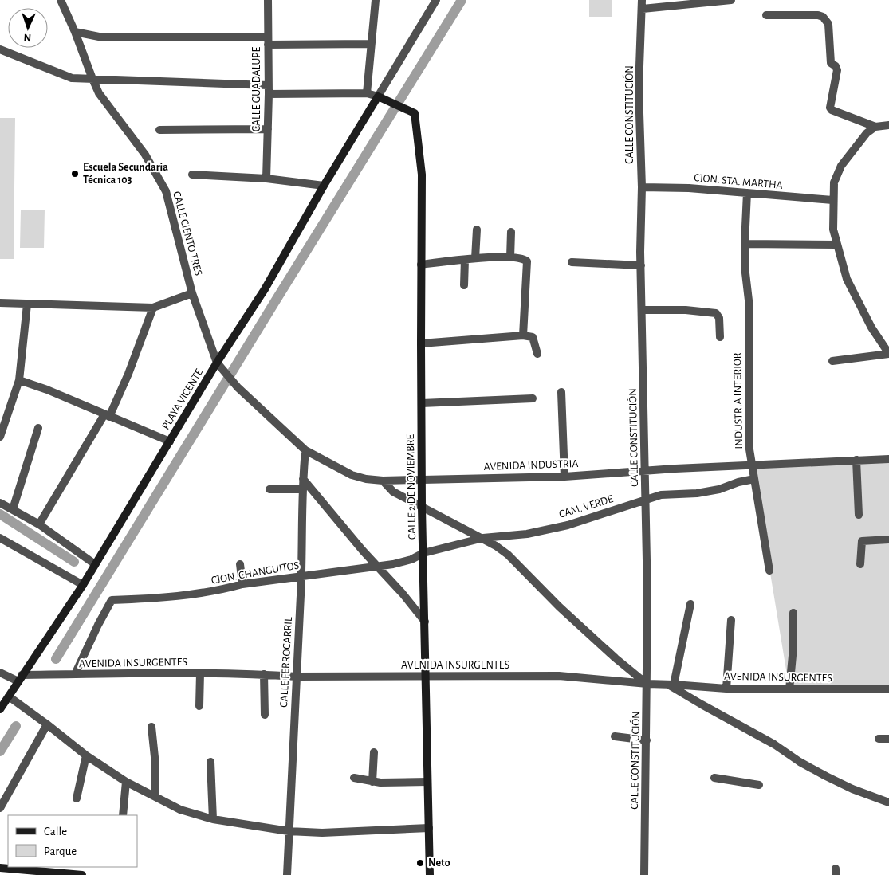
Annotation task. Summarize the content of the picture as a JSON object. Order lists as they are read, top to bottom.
{
  "streets": {
    "street": [
      "CALLE GUADALUPE",
      "CALLE CONSTITUCIÓN",
      "CJON. STA. MARTHA",
      "CALLE CIENTO TRES",
      "PLAYA VICENTE",
      "INDUSTRIA INTERIOR",
      "AVENIDA INDUSTRIA",
      "CALLE 2 DE NOVIEMBRE",
      "CAM. VERDE",
      "CJON. CHANGUITOS",
      "CALLE FERROCARRIL",
      "AVENIDA INSURGENTES"
    ]
  },
  "crossings": [
    ["CALLE CONSTITUCIÓN", "CJON. STA. MARTHA"],
    ["CALLE CONSTITUCIÓN", "AVENIDA INDUSTRIA"],
    ["CALLE CONSTITUCIÓN", "CAM. VERDE"],
    ["CALLE CONSTITUCIÓN", "AVENIDA INSURGENTES"],
    ["CJON. STA. MARTHA", "INDUSTRIA INTERIOR"],
    ["CALLE CIENTO TRES", "PLAYA VICENTE"],
    ["CALLE CIENTO TRES", "AVENIDA INDUSTRIA"],
    ["PLAYA VICENTE", "AVENIDA INDUSTRIA"],
    ["PLAYA VICENTE", "CALLE 2 DE NOVIEMBRE"],
    ["PLAYA VICENTE", "AVENIDA INSURGENTES"],
    ["INDUSTRIA INTERIOR", "AVENIDA INDUSTRIA"],
    ["INDUSTRIA INTERIOR", "CAM. VERDE"],
    ["AVENIDA INDUSTRIA", "CALLE 2 DE NOVIEMBRE"],
    ["AVENIDA INDUSTRIA", "CALLE FERROCARRIL"],
    ["CALLE 2 DE NOVIEMBRE", "CAM. VERDE"],
    ["CALLE 2 DE NOVIEMBRE", "CJON. CHANGUITOS"],
    ["CALLE 2 DE NOVIEMBRE", "AVENIDA INSURGENTES"],
    ["CAM. VERDE", "CJON. CHANGUITOS"],
    ["CJON. CHANGUITOS", "CALLE FERROCARRIL"],
    ["CJON. CHANGUITOS", "AVENIDA INSURGENTES"],
    ["CALLE FERROCARRIL", "AVENIDA INSURGENTES"]
  ],
  "places": ["Escuela Secundaria Técnica 103", "Neto"],
  "legend": ["Calle", "Parque"],
  "north": "bottom"
}
